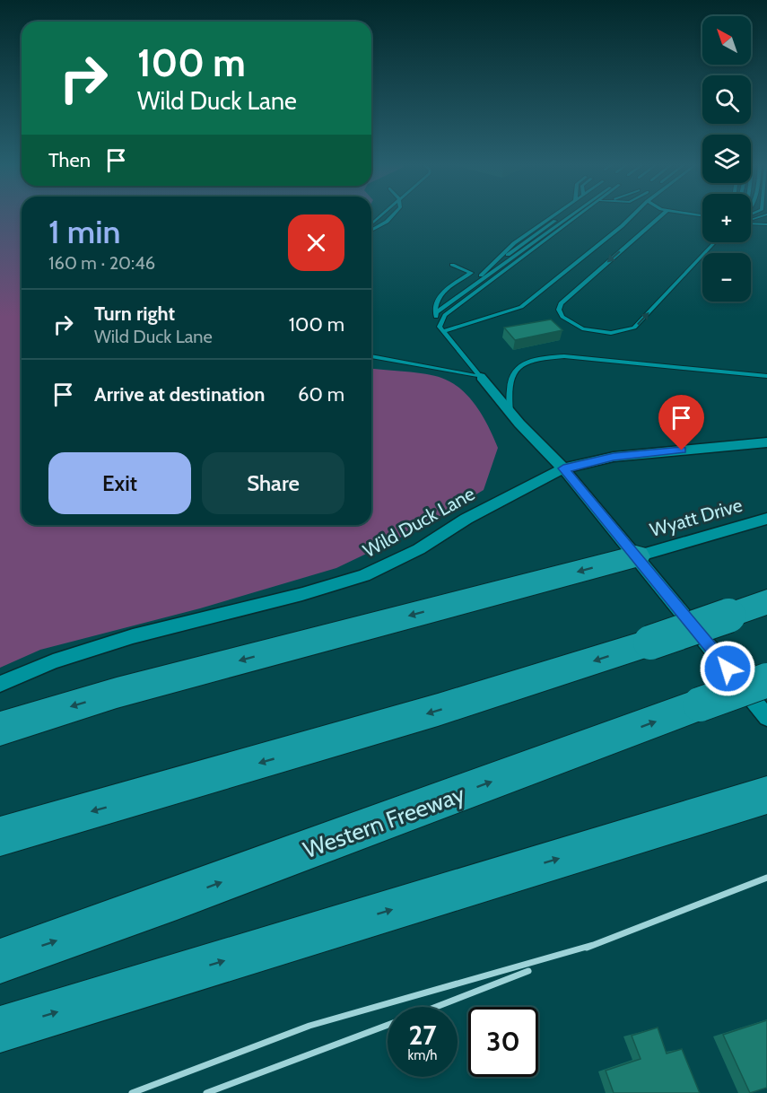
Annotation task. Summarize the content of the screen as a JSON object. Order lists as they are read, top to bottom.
{
  "streets": {
    "highway": ["Western Freeway"],
    "street": ["Wyatt Drive", "Wild Duck Lane"]
  },
  "north": "top left",
  "page": {
    "map_buttons": ["+", "−"],
    "turn": ["100 m", "Wild Duck Lane"],
    "then": "Then",
    "heading": ["1 min", "160 m · 20:46"],
    "list": [
      {
        "name": "Turn right",
        "note": "Wild Duck Lane",
        "value": "100 m"
      },
      {
        "name": "Arrive at destination",
        "value": "60 m"
      }
    ],
    "buttons": ["Exit", "Share"],
    "speed": "27 km/h",
    "limit": "30"
  }
}
